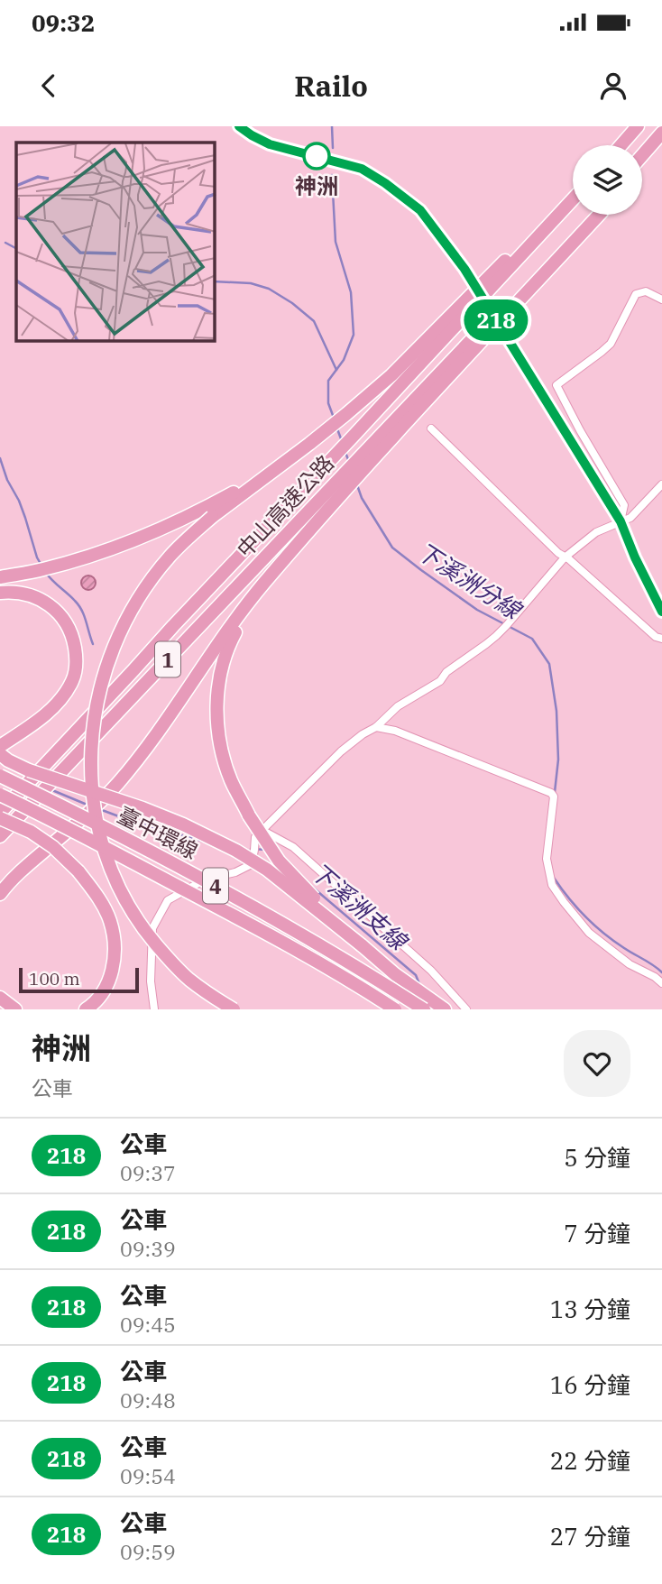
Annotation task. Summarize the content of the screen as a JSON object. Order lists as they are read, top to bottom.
{
  "streets": {
    "highway": [
      "中山高速公路",
      "1",
      "臺中環線",
      "4"
    ]
  },
  "water": ["下溪洲分線", "下溪洲支線"],
  "places": ["神洲"],
  "lines": ["bus line 218"],
  "scale_bar": "100 m",
  "page": {
    "status": "09:32",
    "header": "Railo",
    "on_map": "218",
    "scale": "100 m",
    "heading": ["神洲", "公車"],
    "list": [
      {
        "mark": "218",
        "name": "公車",
        "note": "09:37",
        "value": "5 分鐘"
      },
      {
        "mark": "218",
        "name": "公車",
        "note": "09:39",
        "value": "7 分鐘"
      },
      {
        "mark": "218",
        "name": "公車",
        "note": "09:45",
        "value": "13 分鐘"
      },
      {
        "mark": "218",
        "name": "公車",
        "note": "09:48",
        "value": "16 分鐘"
      },
      {
        "mark": "218",
        "name": "公車",
        "note": "09:54",
        "value": "22 分鐘"
      },
      {
        "mark": "218",
        "name": "公車",
        "note": "09:59",
        "value": "27 分鐘"
      }
    ]
  }
}
